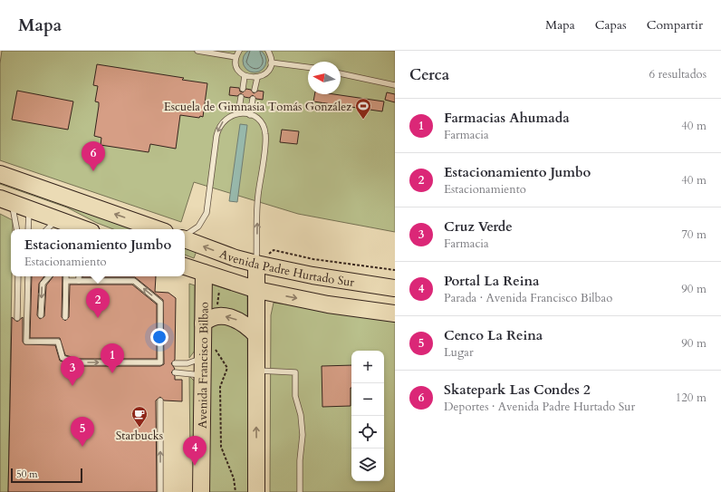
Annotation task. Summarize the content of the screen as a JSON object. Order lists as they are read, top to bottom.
{
  "streets": {
    "main road": ["Avenida Padre Hurtado Sur", "Avenida Francisco Bilbao"]
  },
  "places": {
    "sports": ["Escuela de Gimnasia Tomás González"],
    "cafe": ["Starbucks"]
  },
  "scale_bar": "50 m",
  "north": "left",
  "page": {
    "header": "Mapa",
    "nav": ["Mapa", "Capas", "Compartir"],
    "heading": ["Cerca", "6 resultados"],
    "list": [
      {
        "mark": "1",
        "name": "Farmacias Ahumada",
        "note": "Farmacia",
        "value": "40 m"
      },
      {
        "mark": "2",
        "name": "Estacionamiento Jumbo",
        "note": "Estacionamiento",
        "value": "40 m"
      },
      {
        "mark": "3",
        "name": "Cruz Verde",
        "note": "Farmacia",
        "value": "70 m"
      },
      {
        "mark": "4",
        "name": "Portal La Reina",
        "note": "Parada · Avenida Francisco Bilbao",
        "value": "90 m"
      },
      {
        "mark": "5",
        "name": "Cenco La Reina",
        "note": "Lugar",
        "value": "90 m"
      },
      {
        "mark": "6",
        "name": "Skatepark Las Condes 2",
        "note": "Deportes · Avenida Padre Hurtado Sur",
        "value": "120 m"
      }
    ],
    "pins": [
      "6",
      "2",
      "1",
      "3",
      "5",
      "4"
    ],
    "popup": ["Estacionamiento Jumbo", "Estacionamiento"],
    "map_buttons": ["+", "−"],
    "scale": "50 m"
  }
}
